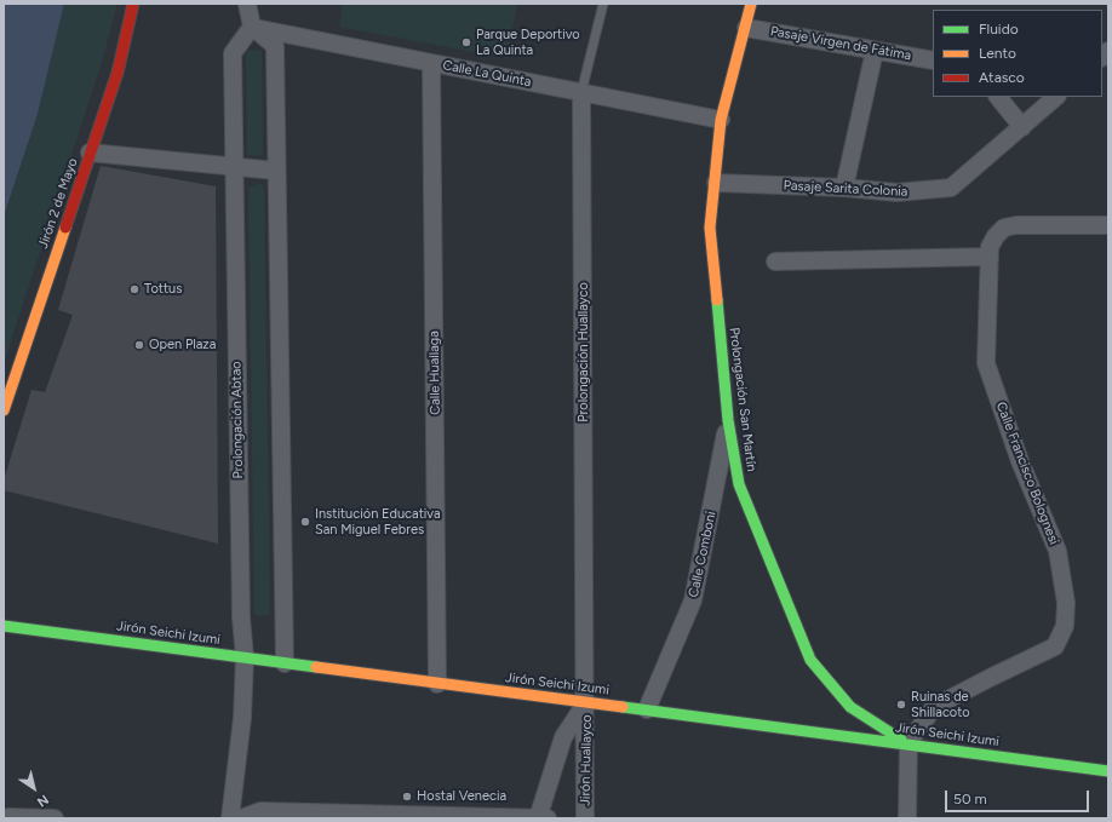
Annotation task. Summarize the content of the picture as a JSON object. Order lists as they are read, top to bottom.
{
  "streets": {
    "street": [
      "Pasaje Virgen de Fátima",
      "Calle La Quinta",
      "Pasaje Sarita Colonia",
      "Jirón 2 de Mayo",
      "Prolongación Huallayco",
      "Calle Huallaga",
      "Prolongación San Martín",
      "Prolongación Abtao",
      "Calle Francisco Bolognesi",
      "Calle Comboni",
      "Jirón Seichi Izumi",
      "Jirón Huallayco"
    ]
  },
  "crossings": [
    ["Pasaje Virgen de Fátima", "Prolongación San Martín"],
    ["Calle La Quinta", "Prolongación Huallayco"],
    ["Calle La Quinta", "Calle Huallaga"],
    ["Calle La Quinta", "Prolongación San Martín"],
    ["Calle La Quinta", "Prolongación Abtao"],
    ["Pasaje Sarita Colonia", "Prolongación San Martín"],
    ["Prolongación Huallayco", "Jirón Seichi Izumi"],
    ["Prolongación Huallayco", "Jirón Huallayco"],
    ["Calle Huallaga", "Jirón Seichi Izumi"],
    ["Prolongación San Martín", "Calle Francisco Bolognesi"],
    ["Prolongación San Martín", "Calle Comboni"],
    ["Prolongación San Martín", "Jirón Seichi Izumi"],
    ["Prolongación Abtao", "Jirón Seichi Izumi"],
    ["Calle Francisco Bolognesi", "Jirón Seichi Izumi"],
    ["Calle Comboni", "Jirón Seichi Izumi"],
    ["Jirón Seichi Izumi", "Jirón Huallayco"]
  ],
  "places": [
    "Parque Deportivo La Quinta",
    "Tottus",
    "Open Plaza",
    "Institución Educativa San Miguel Febres",
    "Ruinas de Shillacoto",
    "Hostal Venecia"
  ],
  "legend": ["Fluido", "Lento", "Atasco"],
  "scale_bar": "50 m",
  "north": "bottom right"
}
